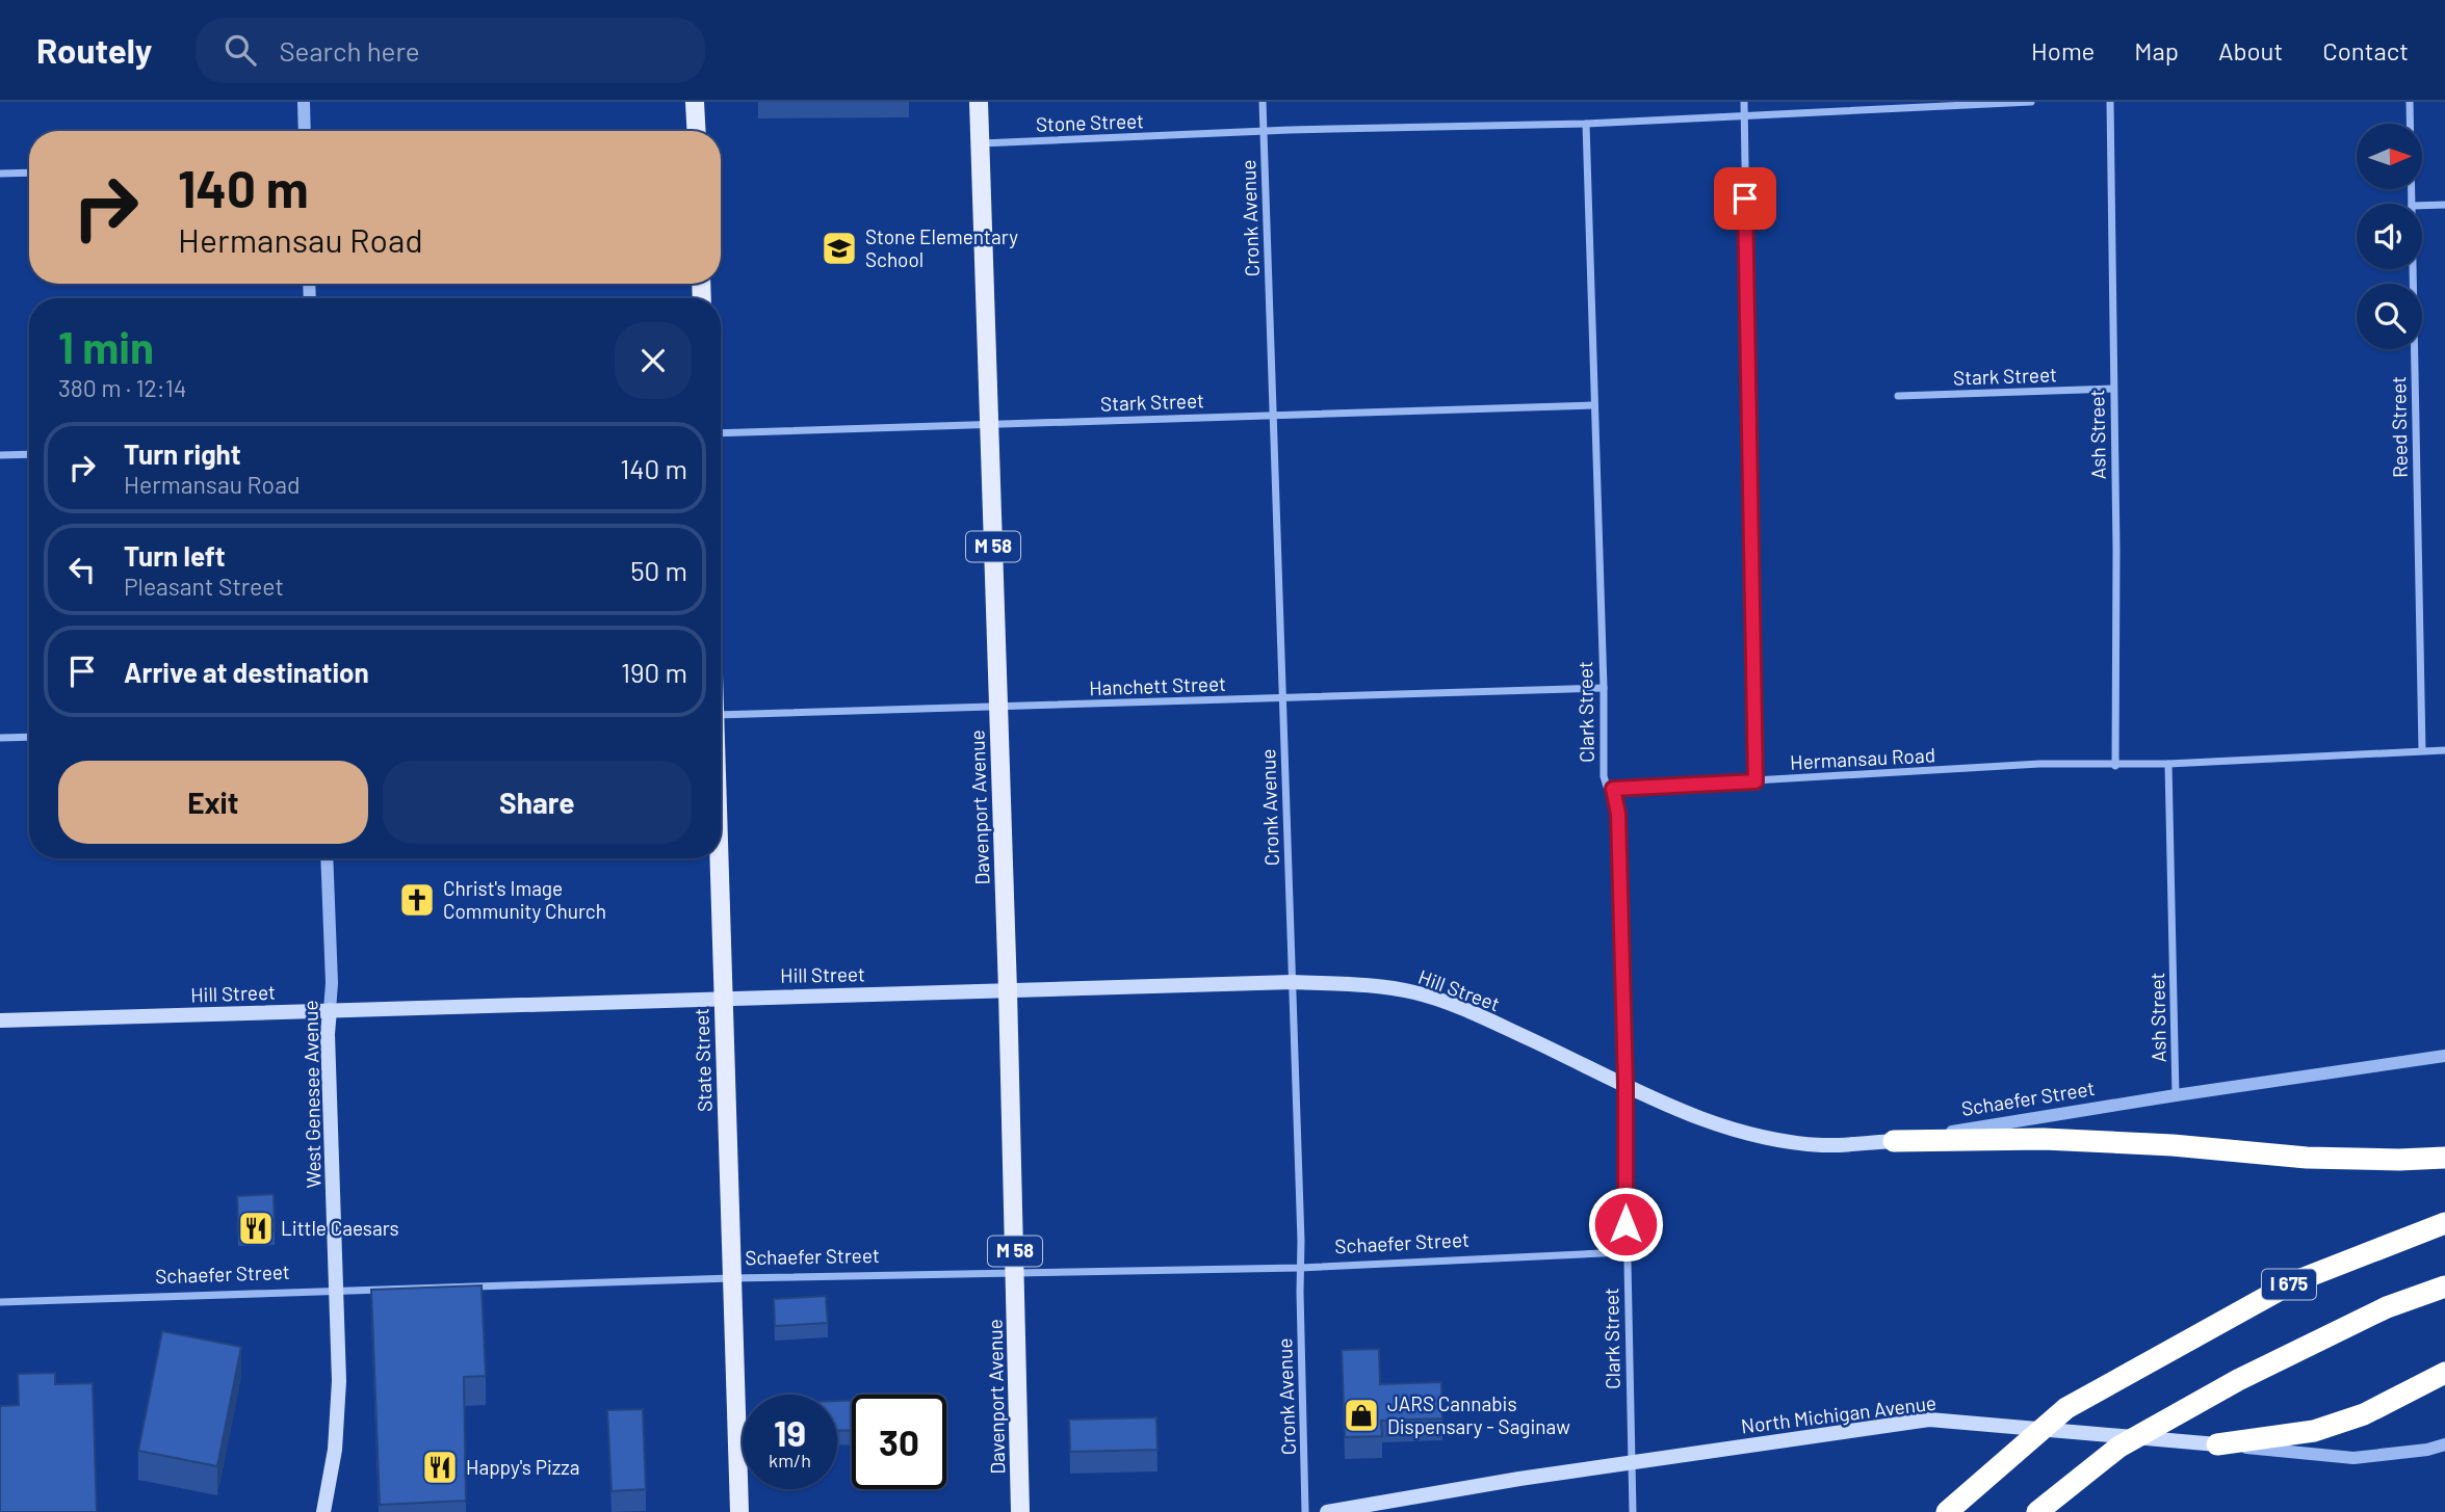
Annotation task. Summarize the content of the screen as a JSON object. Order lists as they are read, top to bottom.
{
  "streets": {
    "highway": ["I 675"],
    "main road": [
      "M 58",
      "Davenport Avenue",
      "Hill Street",
      "State Street",
      "West Genesee Avenue",
      "Schaefer Street",
      "North Michigan Avenue"
    ],
    "street": [
      "Stone Street",
      "Cronk Avenue",
      "Stark Street",
      "Reed Street",
      "Ash Street",
      "Hanchett Street",
      "Clark Street",
      "Hermansau Road"
    ]
  },
  "crossings": [
    ["Stone Street", "Cronk Avenue"],
    ["Stone Street", "Clark Street"],
    ["Stone Street", "Davenport Avenue"],
    ["Cronk Avenue", "Stark Street"],
    ["Cronk Avenue", "Hanchett Street"],
    ["Cronk Avenue", "Hill Street"],
    ["Cronk Avenue", "Schaefer Street"],
    ["Stark Street", "Ash Street"],
    ["Stark Street", "Clark Street"],
    ["Stark Street", "Davenport Avenue"],
    ["Ash Street", "Hermansau Road"],
    ["Ash Street", "Schaefer Street"],
    ["Hanchett Street", "Clark Street"],
    ["Hanchett Street", "Davenport Avenue"],
    ["Clark Street", "Hermansau Road"],
    ["Clark Street", "Hill Street"],
    ["Clark Street", "Schaefer Street"],
    ["Clark Street", "North Michigan Avenue"],
    ["Davenport Avenue", "Hill Street"],
    ["Davenport Avenue", "Schaefer Street"],
    ["Hill Street", "State Street"],
    ["Hill Street", "West Genesee Avenue"],
    ["Hill Street", "Schaefer Street"],
    ["State Street", "Schaefer Street"],
    ["West Genesee Avenue", "Schaefer Street"]
  ],
  "places": {
    "school or university": ["Stone Elementary School"],
    "church": ["Christ's Image Community Church"],
    "restaurant": ["Little Caesars", "Happy's Pizza"],
    "shop": ["JARS Cannabis Dispensary - Saginaw"]
  },
  "north": "right",
  "page": {
    "header": "Routely",
    "search": "Search here",
    "nav": [
      "Home",
      "Map",
      "About",
      "Contact"
    ],
    "turn": ["140 m", "Hermansau Road"],
    "heading": ["1 min", "380 m · 12:14"],
    "list": [
      {
        "name": "Turn right",
        "note": "Hermansau Road",
        "value": "140 m"
      },
      {
        "name": "Turn left",
        "note": "Pleasant Street",
        "value": "50 m"
      },
      {
        "name": "Arrive at destination",
        "value": "190 m"
      }
    ],
    "buttons": ["Exit", "Share"],
    "speed": "19 km/h",
    "limit": "30"
  }
}
